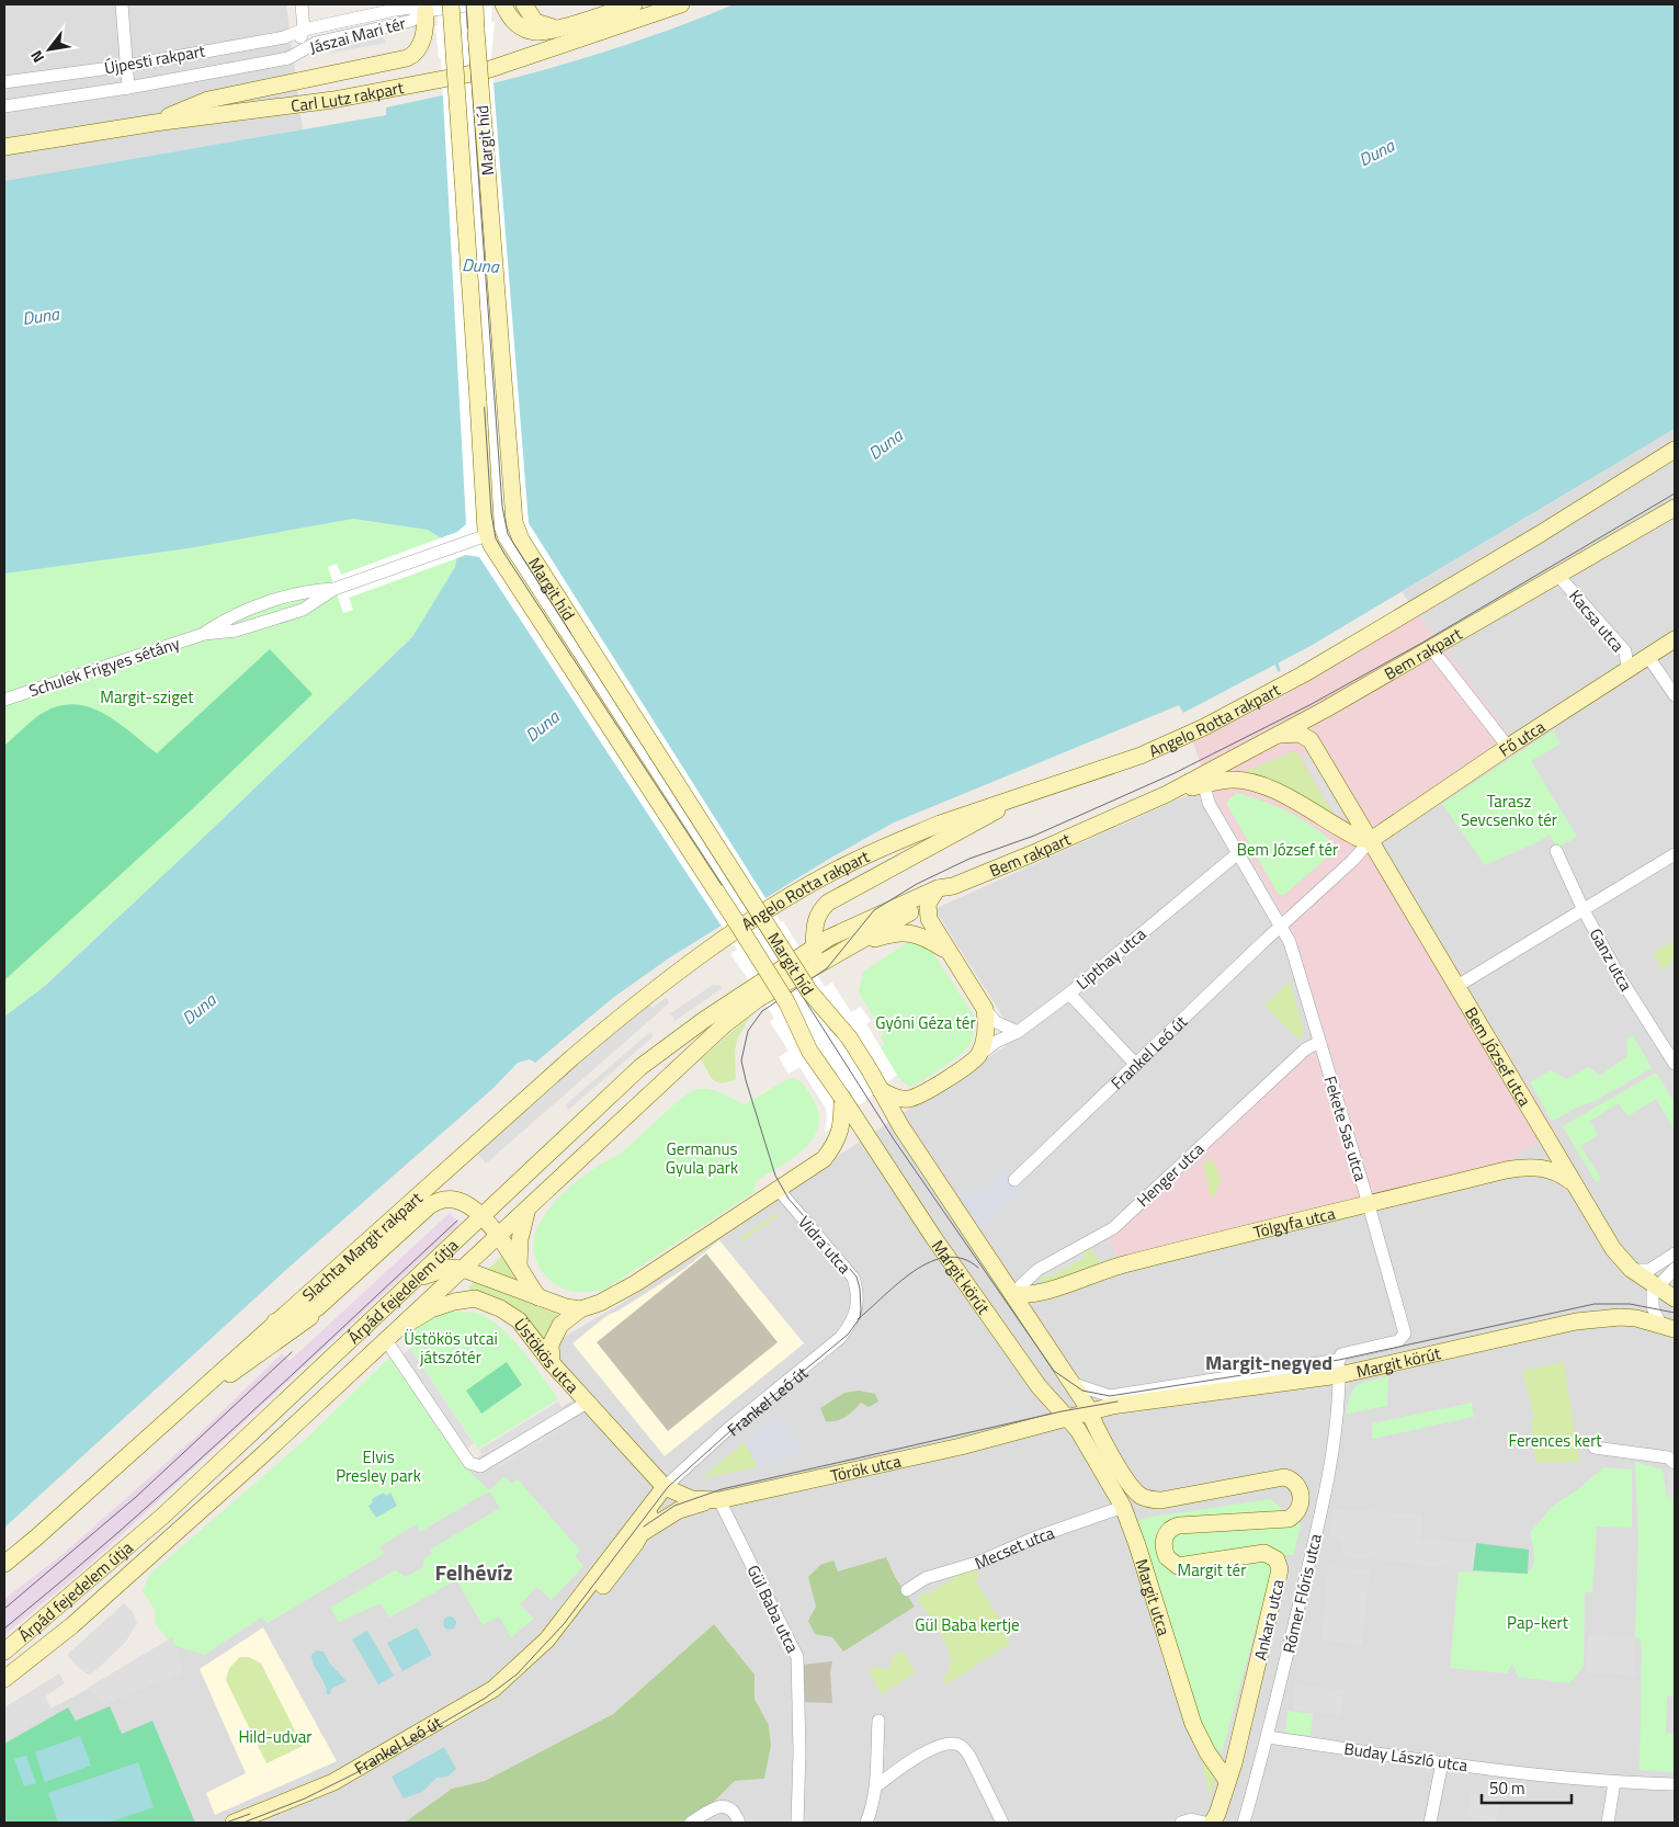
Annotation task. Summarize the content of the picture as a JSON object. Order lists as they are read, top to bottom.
{
  "streets": {
    "main road": [
      "Carl Lutz rakpart",
      "Margit híd",
      "Bem rakpart",
      "Angelo Rotta rakpart",
      "Fő utca",
      "Frankel Leó út",
      "Bem József utca",
      "Tölgyfa utca",
      "Slachta Margit rakpart",
      "Margit körút",
      "Árpád fejedelem útja",
      "Üstökös utca",
      "Török utca",
      "Margit utca",
      "Ankara utca"
    ],
    "street": [
      "Jászai Mari tér",
      "Újpesti rakpart",
      "Kacsa utca",
      "Schulek Frigyes sétány",
      "Lipthay utca",
      "Ganz utca",
      "Fekete Sas utca",
      "Henger utca",
      "Vidra utca",
      "Mecset utca",
      "Rómer Flóris utca",
      "Gül Baba utca",
      "Buday László utca"
    ]
  },
  "crossings": [
    ["Jászai Mari tér", "Újpesti rakpart"],
    ["Jászai Mari tér", "Margit híd"],
    ["Margit híd", "Schulek Frigyes sétány"],
    ["Margit híd", "Margit körút"],
    ["Kacsa utca", "Bem rakpart"],
    ["Kacsa utca", "Fő utca"],
    ["Bem rakpart", "Árpád fejedelem útja"],
    ["Angelo Rotta rakpart", "Slachta Margit rakpart"],
    ["Fő utca", "Bem József utca"],
    ["Frankel Leó út", "Fekete Sas utca"],
    ["Frankel Leó út", "Vidra utca"],
    ["Frankel Leó út", "Üstökös utca"],
    ["Frankel Leó út", "Török utca"],
    ["Frankel Leó út", "Gül Baba utca"],
    ["Bem József utca", "Tölgyfa utca"],
    ["Fekete Sas utca", "Henger utca"],
    ["Fekete Sas utca", "Tölgyfa utca"],
    ["Fekete Sas utca", "Margit körút"],
    ["Henger utca", "Tölgyfa utca"],
    ["Henger utca", "Margit körút"],
    ["Tölgyfa utca", "Margit körút"],
    ["Margit körút", "Török utca"],
    ["Margit körút", "Rómer Flóris utca"],
    ["Margit körút", "Margit utca"],
    ["Margit körút", "Ankara utca"],
    ["Árpád fejedelem útja", "Üstökös utca"],
    ["Üstökös utca", "Török utca"],
    ["Török utca", "Margit utca"],
    ["Török utca", "Gül Baba utca"],
    ["Mecset utca", "Margit utca"],
    ["Rómer Flóris utca", "Buday László utca"],
    ["Margit utca", "Ankara utca"]
  ],
  "districts": ["Margit-negyed", "Felhévíz"],
  "water": ["Duna"],
  "parks": [
    "Margit-sziget",
    "Tarasz Sevcsenko tér",
    "Bem József tér",
    "Gyóni Géza tér",
    "Germanus Gyula park",
    "Üstökös utcai játszótér",
    "Ferences kert",
    "Elvis Presley park",
    "Margit tér",
    "Pap-kert",
    "Gül Baba kertje",
    "Hild-udvar"
  ],
  "scale_bar": "50 m",
  "north": "bottom left"
}
